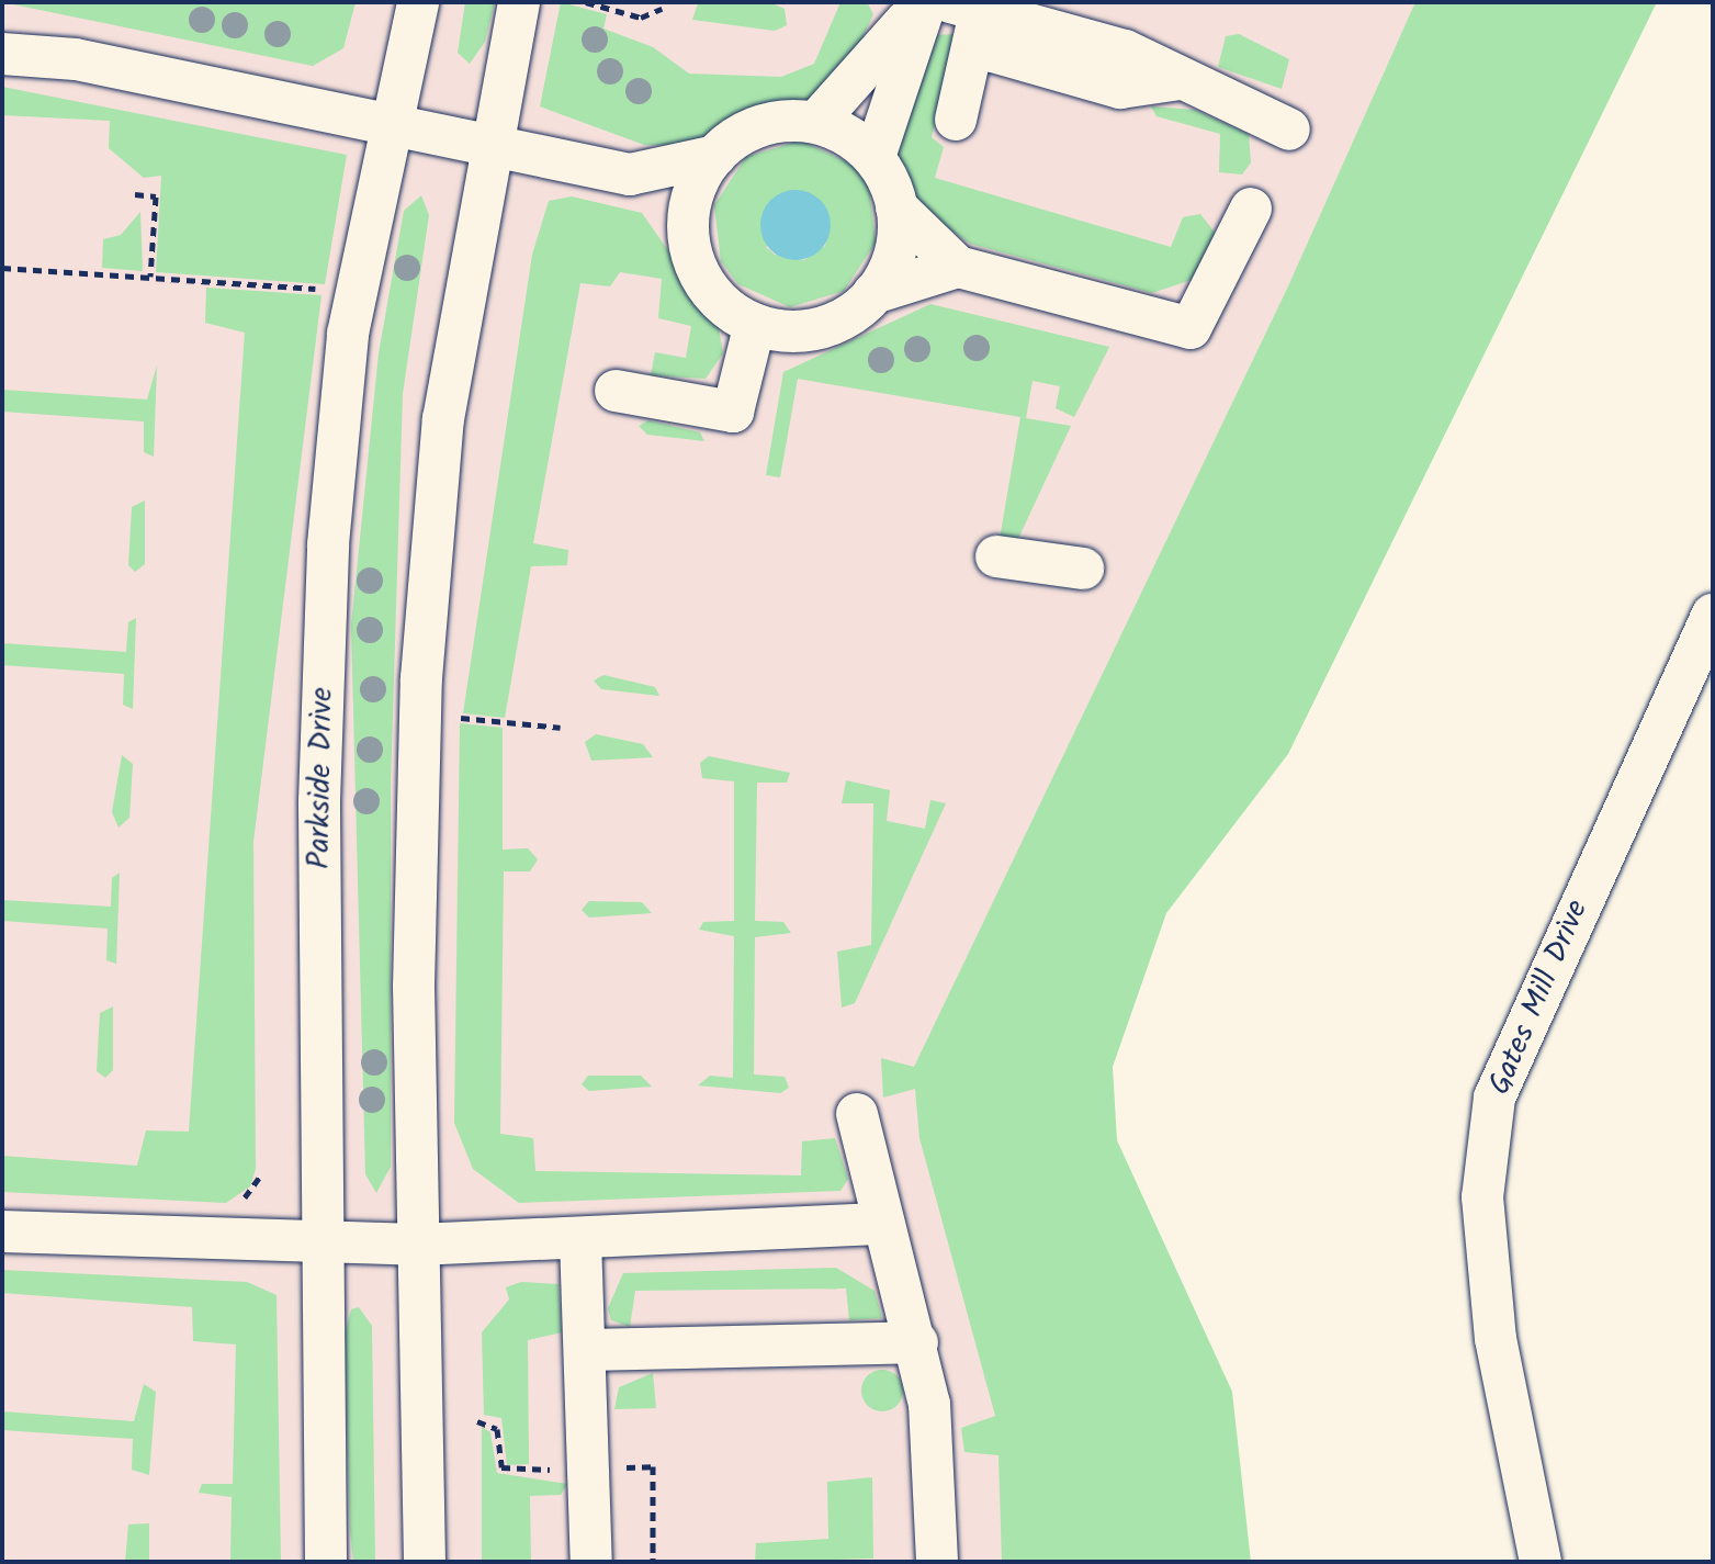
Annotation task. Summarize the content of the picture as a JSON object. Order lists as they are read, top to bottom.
{
  "streets": {
    "street": ["Parkside Drive", "Gates Mill Drive"]
  }
}
